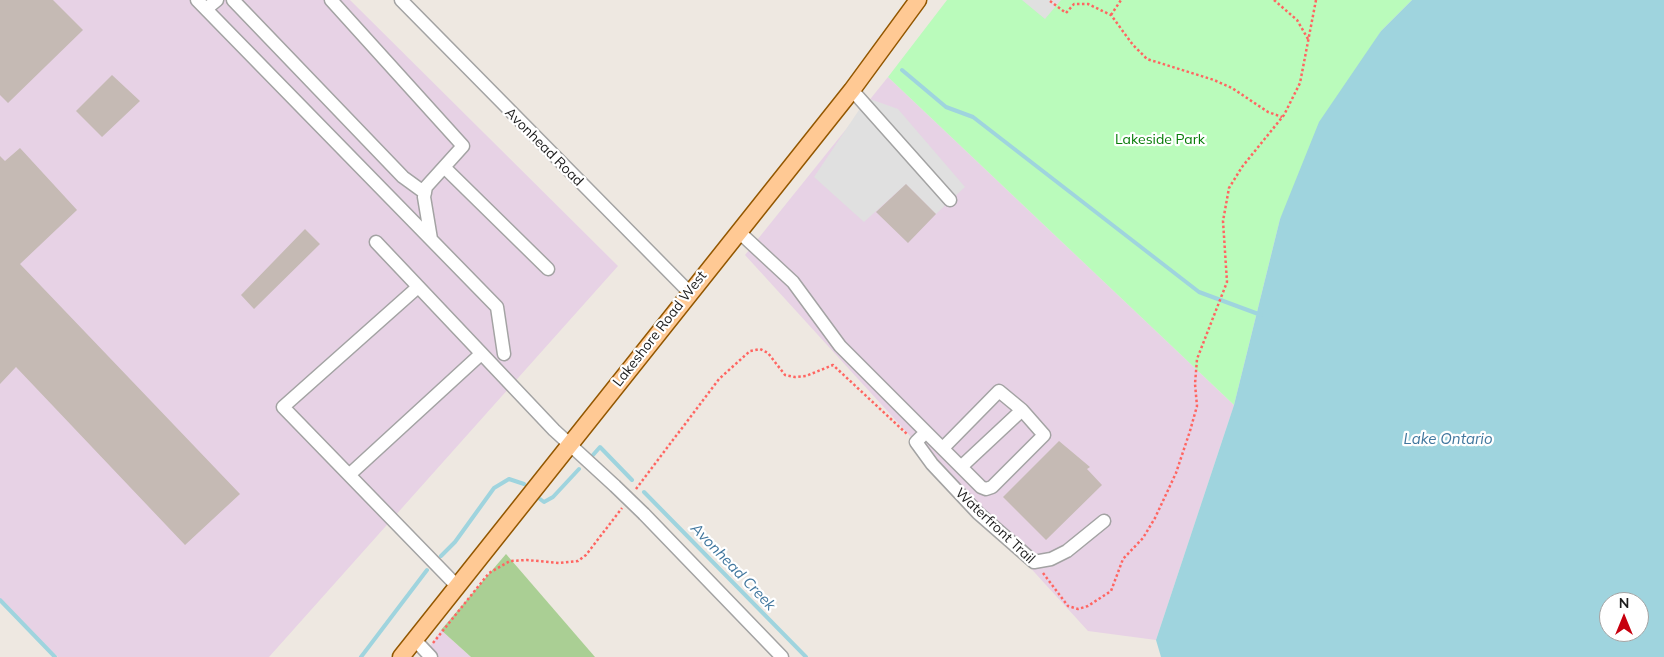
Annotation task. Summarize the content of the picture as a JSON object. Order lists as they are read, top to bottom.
{
  "streets": {
    "main road": ["Lakeshore Road West"],
    "street": ["Avonhead Road", "Waterfront Trail"]
  },
  "crossings": [
    ["Avonhead Road", "Lakeshore Road West"]
  ],
  "water": ["Lake Ontario", "Avonhead Creek"],
  "parks": ["Lakeside Park"],
  "north": "top"
}
